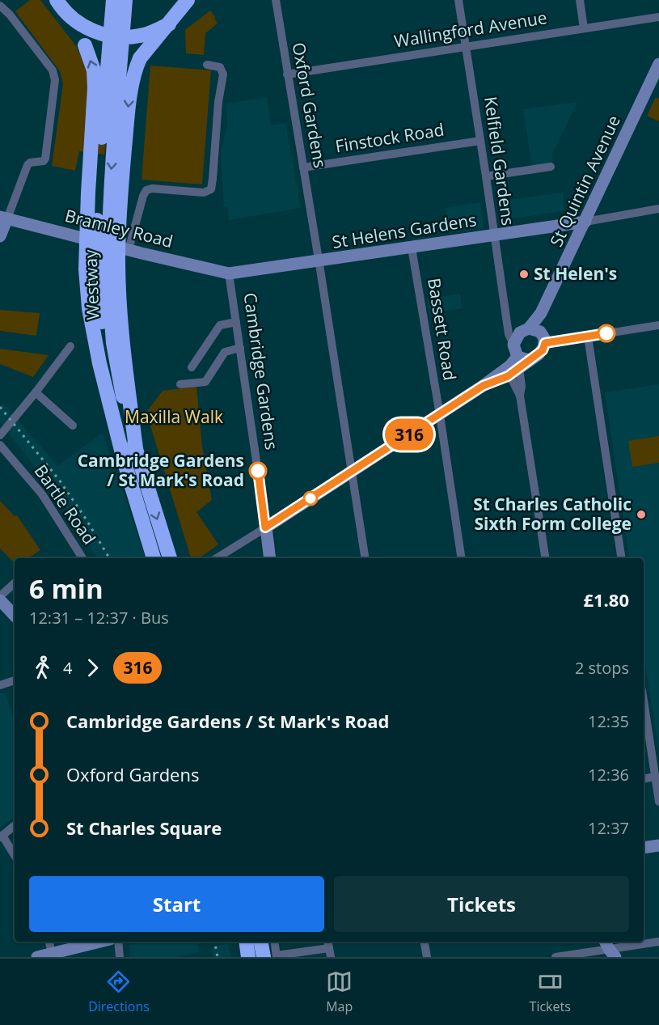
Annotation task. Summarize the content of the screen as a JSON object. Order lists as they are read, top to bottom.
{
  "streets": {
    "highway": ["Westway"],
    "main road": [
      "St Quintin Avenue",
      "Bramley Road",
      "St Helens Gardens",
      "Cambridge Gardens"
    ],
    "street": [
      "Wallingford Avenue",
      "Oxford Gardens",
      "Finstock Road",
      "Kelfield Gardens",
      "Bassett Road",
      "Bartle Road"
    ]
  },
  "crossings": [
    ["Wallingford Avenue", "Oxford Gardens"],
    ["Wallingford Avenue", "Kelfield Gardens"],
    ["Oxford Gardens", "Finstock Road"],
    ["Oxford Gardens", "St Helens Gardens"],
    ["Finstock Road", "Kelfield Gardens"],
    ["Kelfield Gardens", "St Quintin Avenue"],
    ["Kelfield Gardens", "St Helens Gardens"],
    ["St Quintin Avenue", "St Helens Gardens"],
    ["Bramley Road", "St Helens Gardens"],
    ["Bramley Road", "Cambridge Gardens"],
    ["St Helens Gardens", "Bassett Road"],
    ["St Helens Gardens", "Cambridge Gardens"]
  ],
  "parks": ["Maxilla Walk"],
  "places": ["St Helen's", "Cambridge Gardens / St Mark's Road", "St Charles Catholic Sixth Form College"],
  "lines": ["bus line 316"],
  "page": {
    "on_map": "316",
    "heading": ["6 min", "12:31 – 12:37 · Bus", "£1.80"],
    "legs": ["4", "316", "2 stops"],
    "list": [
      {
        "name": "Cambridge Gardens / St Mark's Road",
        "value": "12:35"
      },
      {
        "name": "Oxford Gardens",
        "value": "12:36"
      },
      {
        "name": "St Charles Square",
        "value": "12:37"
      }
    ],
    "buttons": ["Start", "Tickets"],
    "tabs": ["Directions", "Map", "Tickets"]
  }
}
